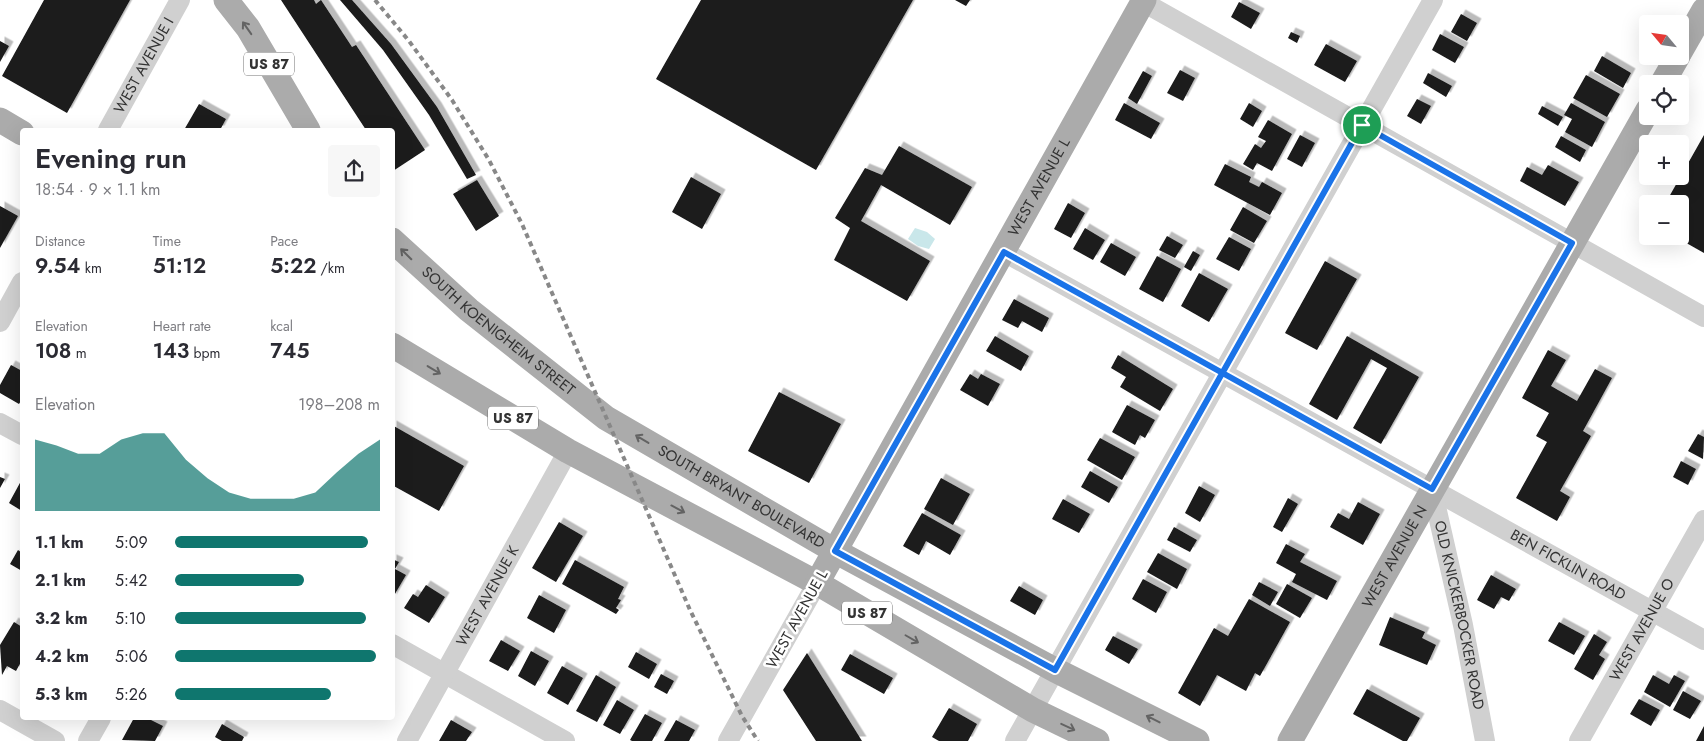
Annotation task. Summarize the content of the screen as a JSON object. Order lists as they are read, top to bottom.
{
  "streets": {
    "main road": [
      "US 87",
      "WEST AVENUE L",
      "SOUTH KOENIGHEIM STREET",
      "SOUTH BRYANT BOULEVARD",
      "WEST AVENUE N"
    ],
    "street": [
      "WEST AVENUE I",
      "BEN FICKLIN ROAD",
      "WEST AVENUE K",
      "OLD KNICKERBOCKER ROAD",
      "WEST AVENUE O"
    ]
  },
  "crossings": [
    ["US 87", "WEST AVENUE L"],
    ["US 87", "WEST AVENUE K"],
    ["WEST AVENUE L", "SOUTH BRYANT BOULEVARD"],
    ["SOUTH KOENIGHEIM STREET", "SOUTH BRYANT BOULEVARD"],
    ["WEST AVENUE N", "BEN FICKLIN ROAD"],
    ["WEST AVENUE N", "OLD KNICKERBOCKER ROAD"],
    ["BEN FICKLIN ROAD", "OLD KNICKERBOCKER ROAD"],
    ["BEN FICKLIN ROAD", "WEST AVENUE O"]
  ],
  "north": "top left",
  "page": {
    "map_buttons": ["+", "−"],
    "heading": ["Evening run", "18:54 · 9 × 1.1 km"],
    "stats": [
      ["Distance", "9.54 km"],
      ["Time", "51:12"],
      ["Pace", "5:22 /km"],
      ["Elevation", "108 m"],
      ["Heart rate", "143 bpm"],
      ["kcal", "745"]
    ],
    "chart": ["Elevation", "198–208 m"],
    "list": [
      {
        "name": "1.1 km",
        "note": "5:09"
      },
      {
        "name": "2.1 km",
        "note": "5:42"
      },
      {
        "name": "3.2 km",
        "note": "5:10"
      },
      {
        "name": "4.2 km",
        "note": "5:06"
      },
      {
        "name": "5.3 km",
        "note": "5:26"
      }
    ]
  }
}
